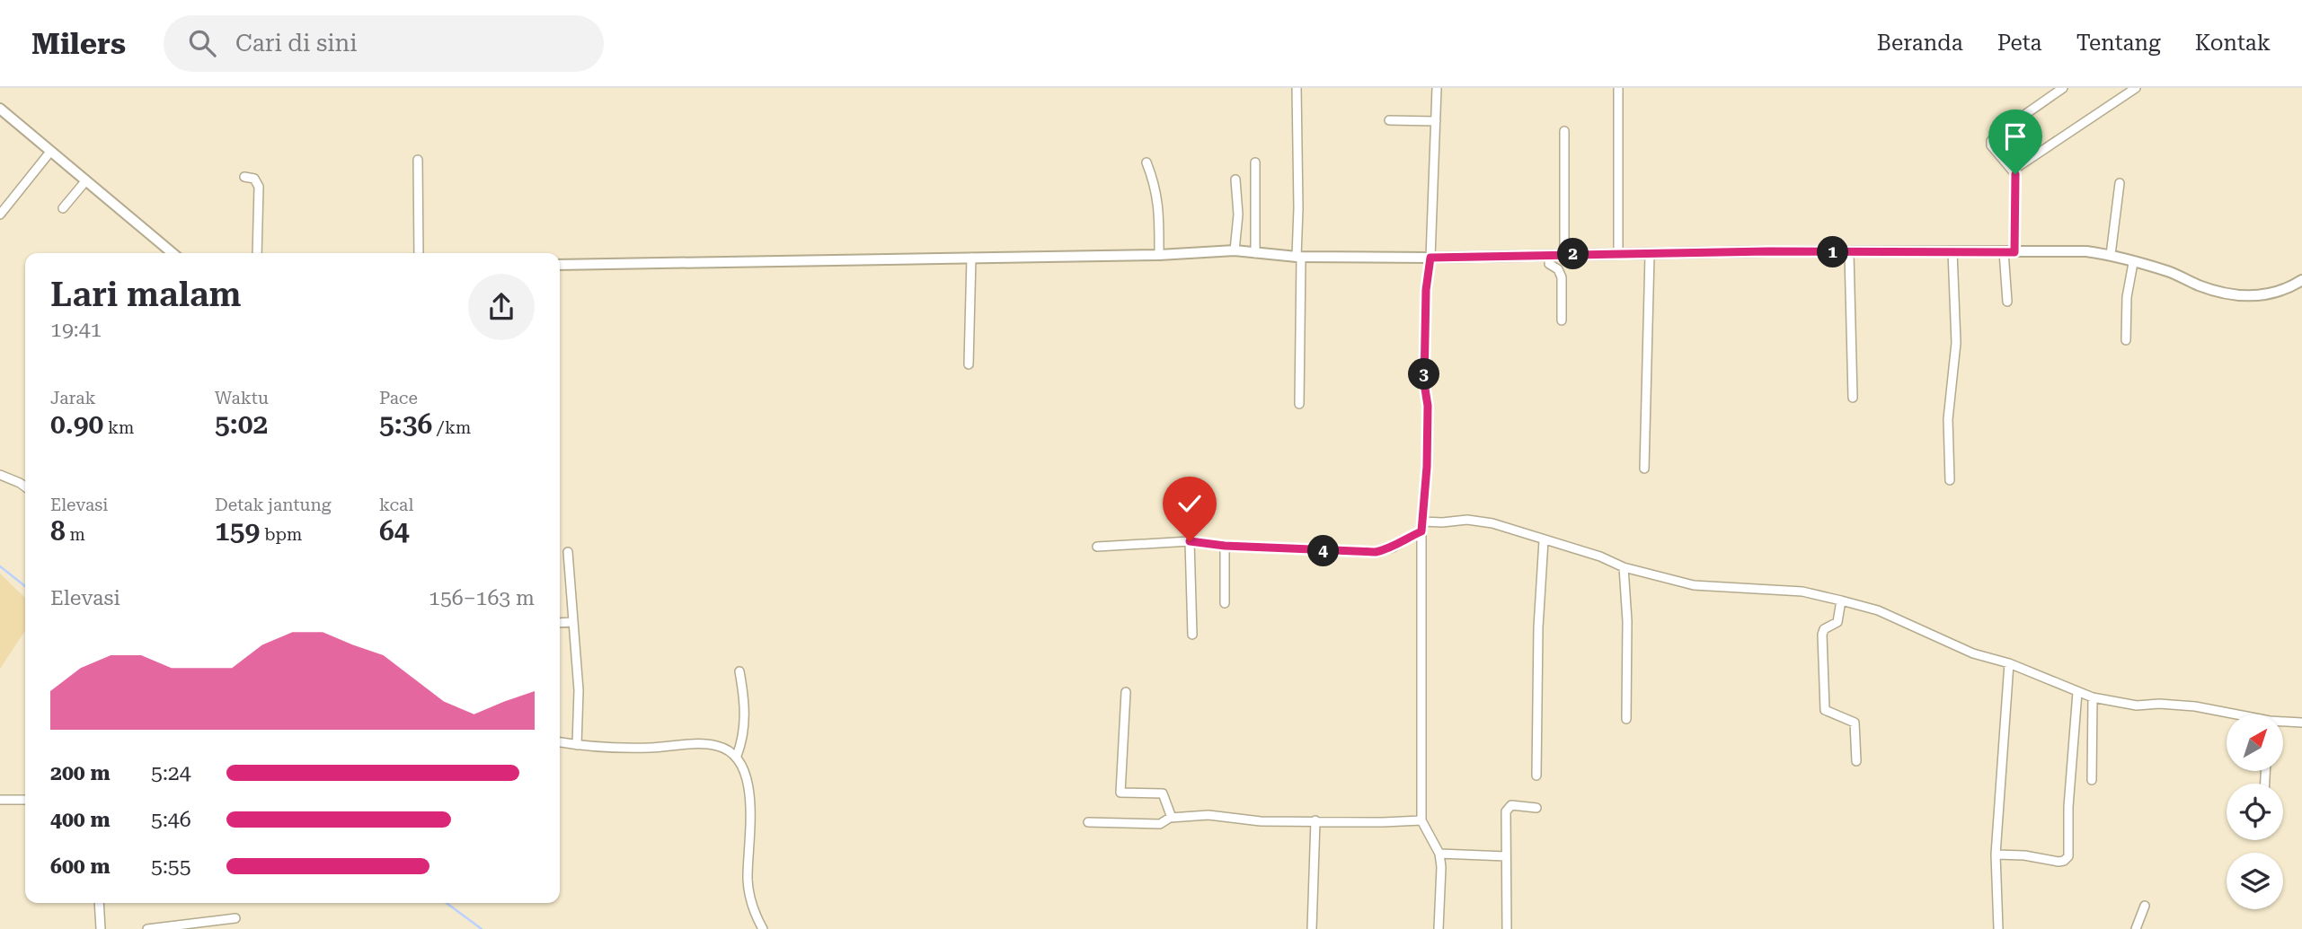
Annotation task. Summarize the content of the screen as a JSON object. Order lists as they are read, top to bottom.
{
  "north": "top right",
  "page": {
    "header": "Milers",
    "search": "Cari di sini",
    "nav": [
      "Beranda",
      "Peta",
      "Tentang",
      "Kontak"
    ],
    "pins": [
      "1",
      "2",
      "3",
      "4"
    ],
    "heading": ["Lari malam", "19:41"],
    "stats": [
      ["Jarak", "0.90 km"],
      ["Waktu", "5:02"],
      ["Pace", "5:36 /km"],
      ["Elevasi", "8 m"],
      ["Detak jantung", "159 bpm"],
      ["kcal", "64"]
    ],
    "chart": ["Elevasi", "156–163 m"],
    "list": [
      {
        "name": "200 m",
        "note": "5:24"
      },
      {
        "name": "400 m",
        "note": "5:46"
      },
      {
        "name": "600 m",
        "note": "5:55"
      }
    ]
  }
}
